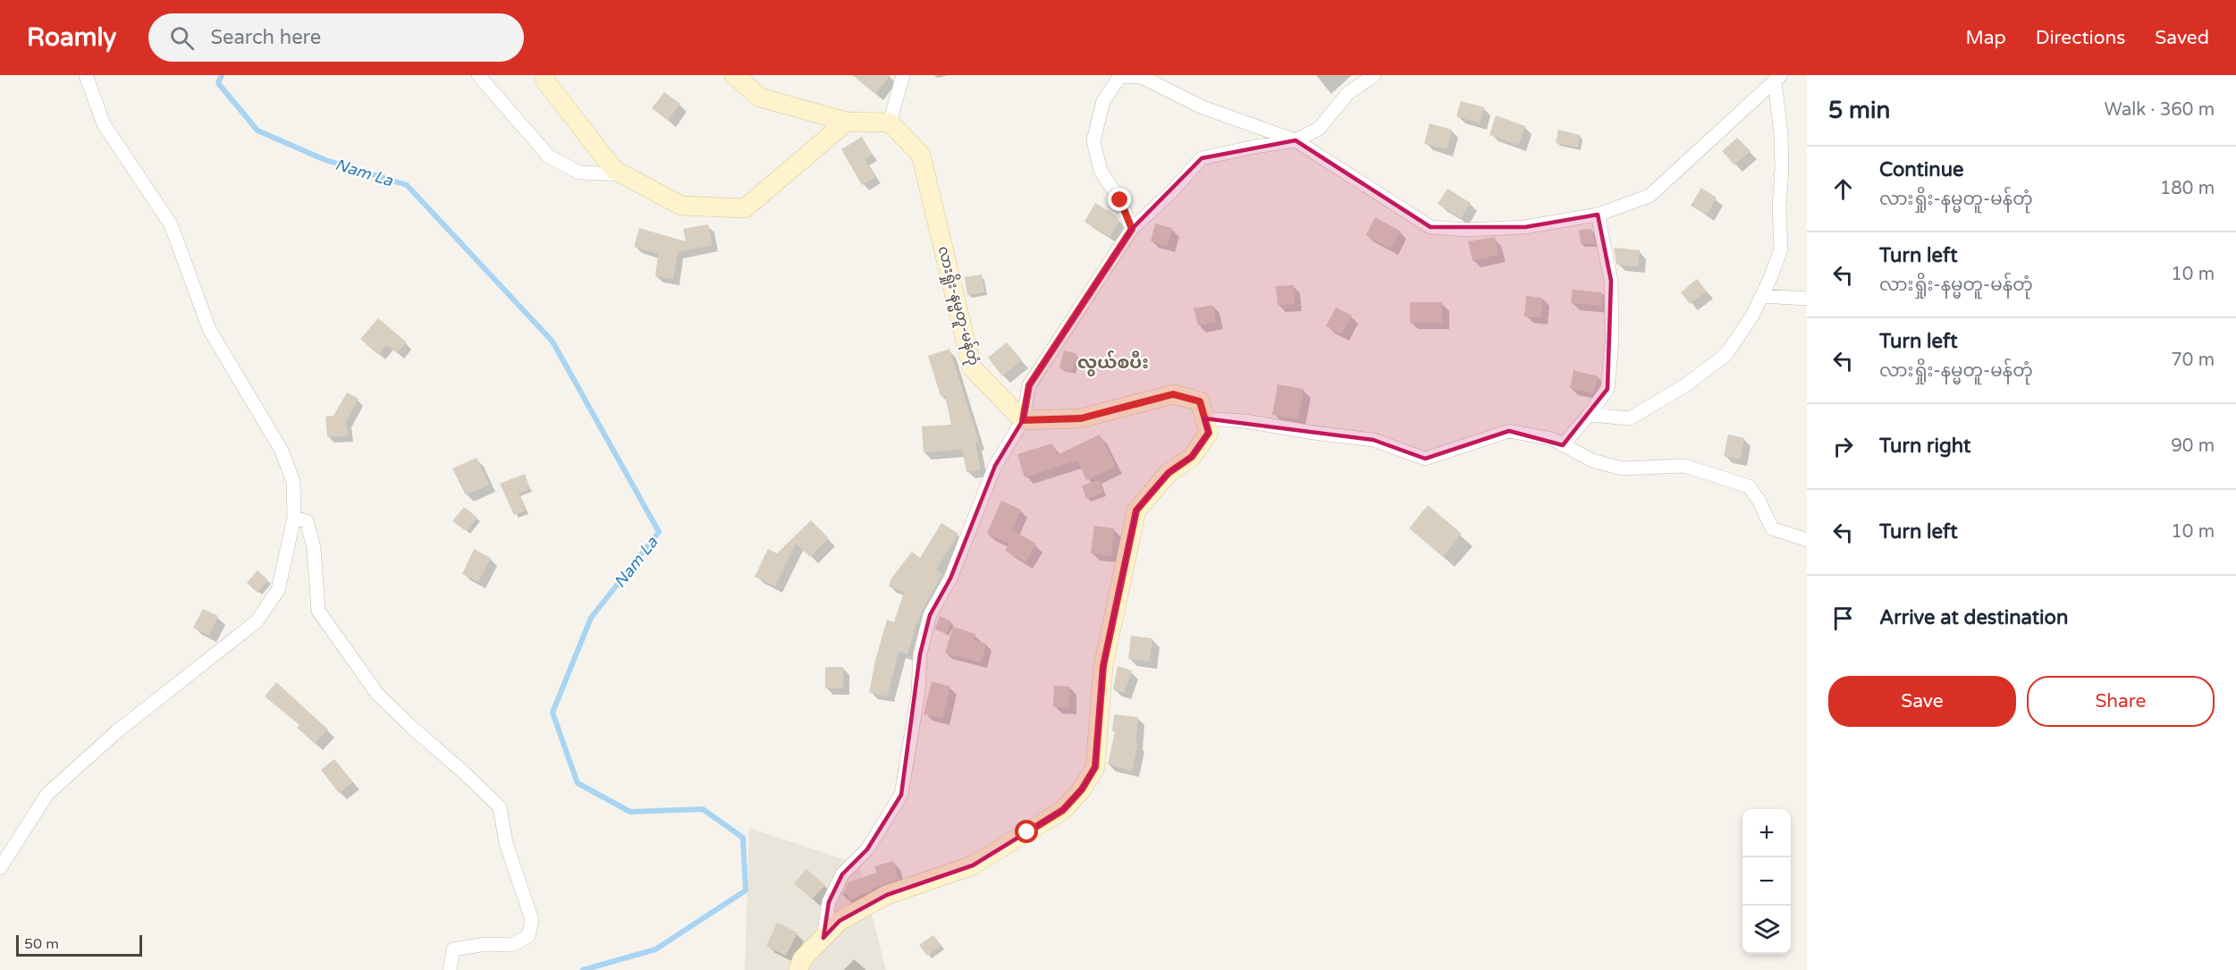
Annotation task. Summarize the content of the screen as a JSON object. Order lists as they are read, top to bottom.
{
  "streets": {
    "main road": ["လားရှိုး-နမ္မတူ-မန်တုံ"]
  },
  "districts": ["လွယ်စပီး"],
  "water": ["Nam La"],
  "scale_bar": "50 m",
  "page": {
    "header": "Roamly",
    "search": "Search here",
    "nav": ["Map", "Directions", "Saved"],
    "heading": ["5 min", "Walk · 360 m"],
    "list": [
      ["Continue", "လားရှိုး-နမ္မတူ-မန်တုံ", "180 m"],
      ["Turn left", "လားရှိုး-နမ္မတူ-မန်တုံ", "10 m"],
      ["Turn left", "လားရှိုး-နမ္မတူ-မန်တုံ", "70 m"],
      ["Turn right", "90 m"],
      ["Turn left", "10 m"],
      "Arrive at destination"
    ],
    "buttons": ["Save", "Share"],
    "map_buttons": ["+", "−"],
    "scale": "50 m"
  }
}
